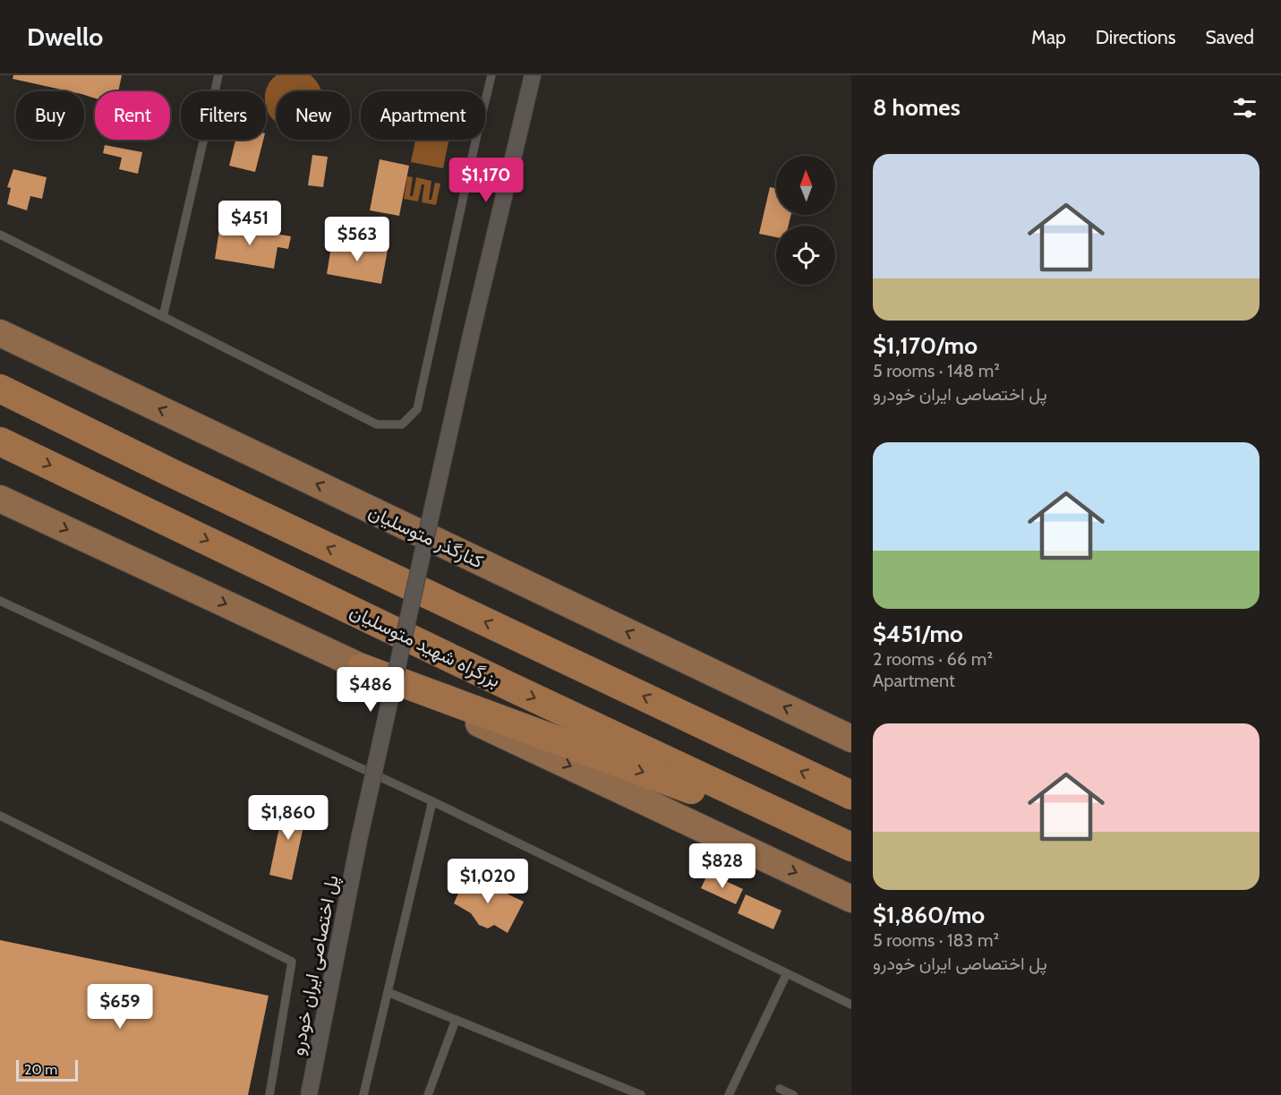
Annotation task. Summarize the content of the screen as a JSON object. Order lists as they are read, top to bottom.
{
  "streets": {
    "highway": ["بزرگراه شهید متوسلیان"],
    "main road": ["کنارگذر متوسلیان"],
    "street": ["پل اختصاصی ایران خودرو"]
  },
  "scale_bar": "20 m",
  "north": "top",
  "page": {
    "header": "Dwello",
    "nav": ["Map", "Directions", "Saved"],
    "heading": "8 homes",
    "chip": [
      "Buy",
      "Rent",
      "Filters",
      "New",
      "Apartment"
    ],
    "list": [
      {
        "name": "$1,170/mo",
        "note": "5 rooms · 148 m² · پل اختصاصی ایران خودرو"
      },
      {
        "name": "$451/mo",
        "note": "2 rooms · 66 m² · Apartment"
      },
      {
        "name": "$1,860/mo",
        "note": "5 rooms · 183 m² · پل اختصاصی ایران خودرو"
      }
    ],
    "price": [
      "$1,170",
      "$451",
      "$563",
      "$486",
      "$1,860",
      "$828",
      "$1,020",
      "$659"
    ],
    "scale": "20 m"
  }
}
